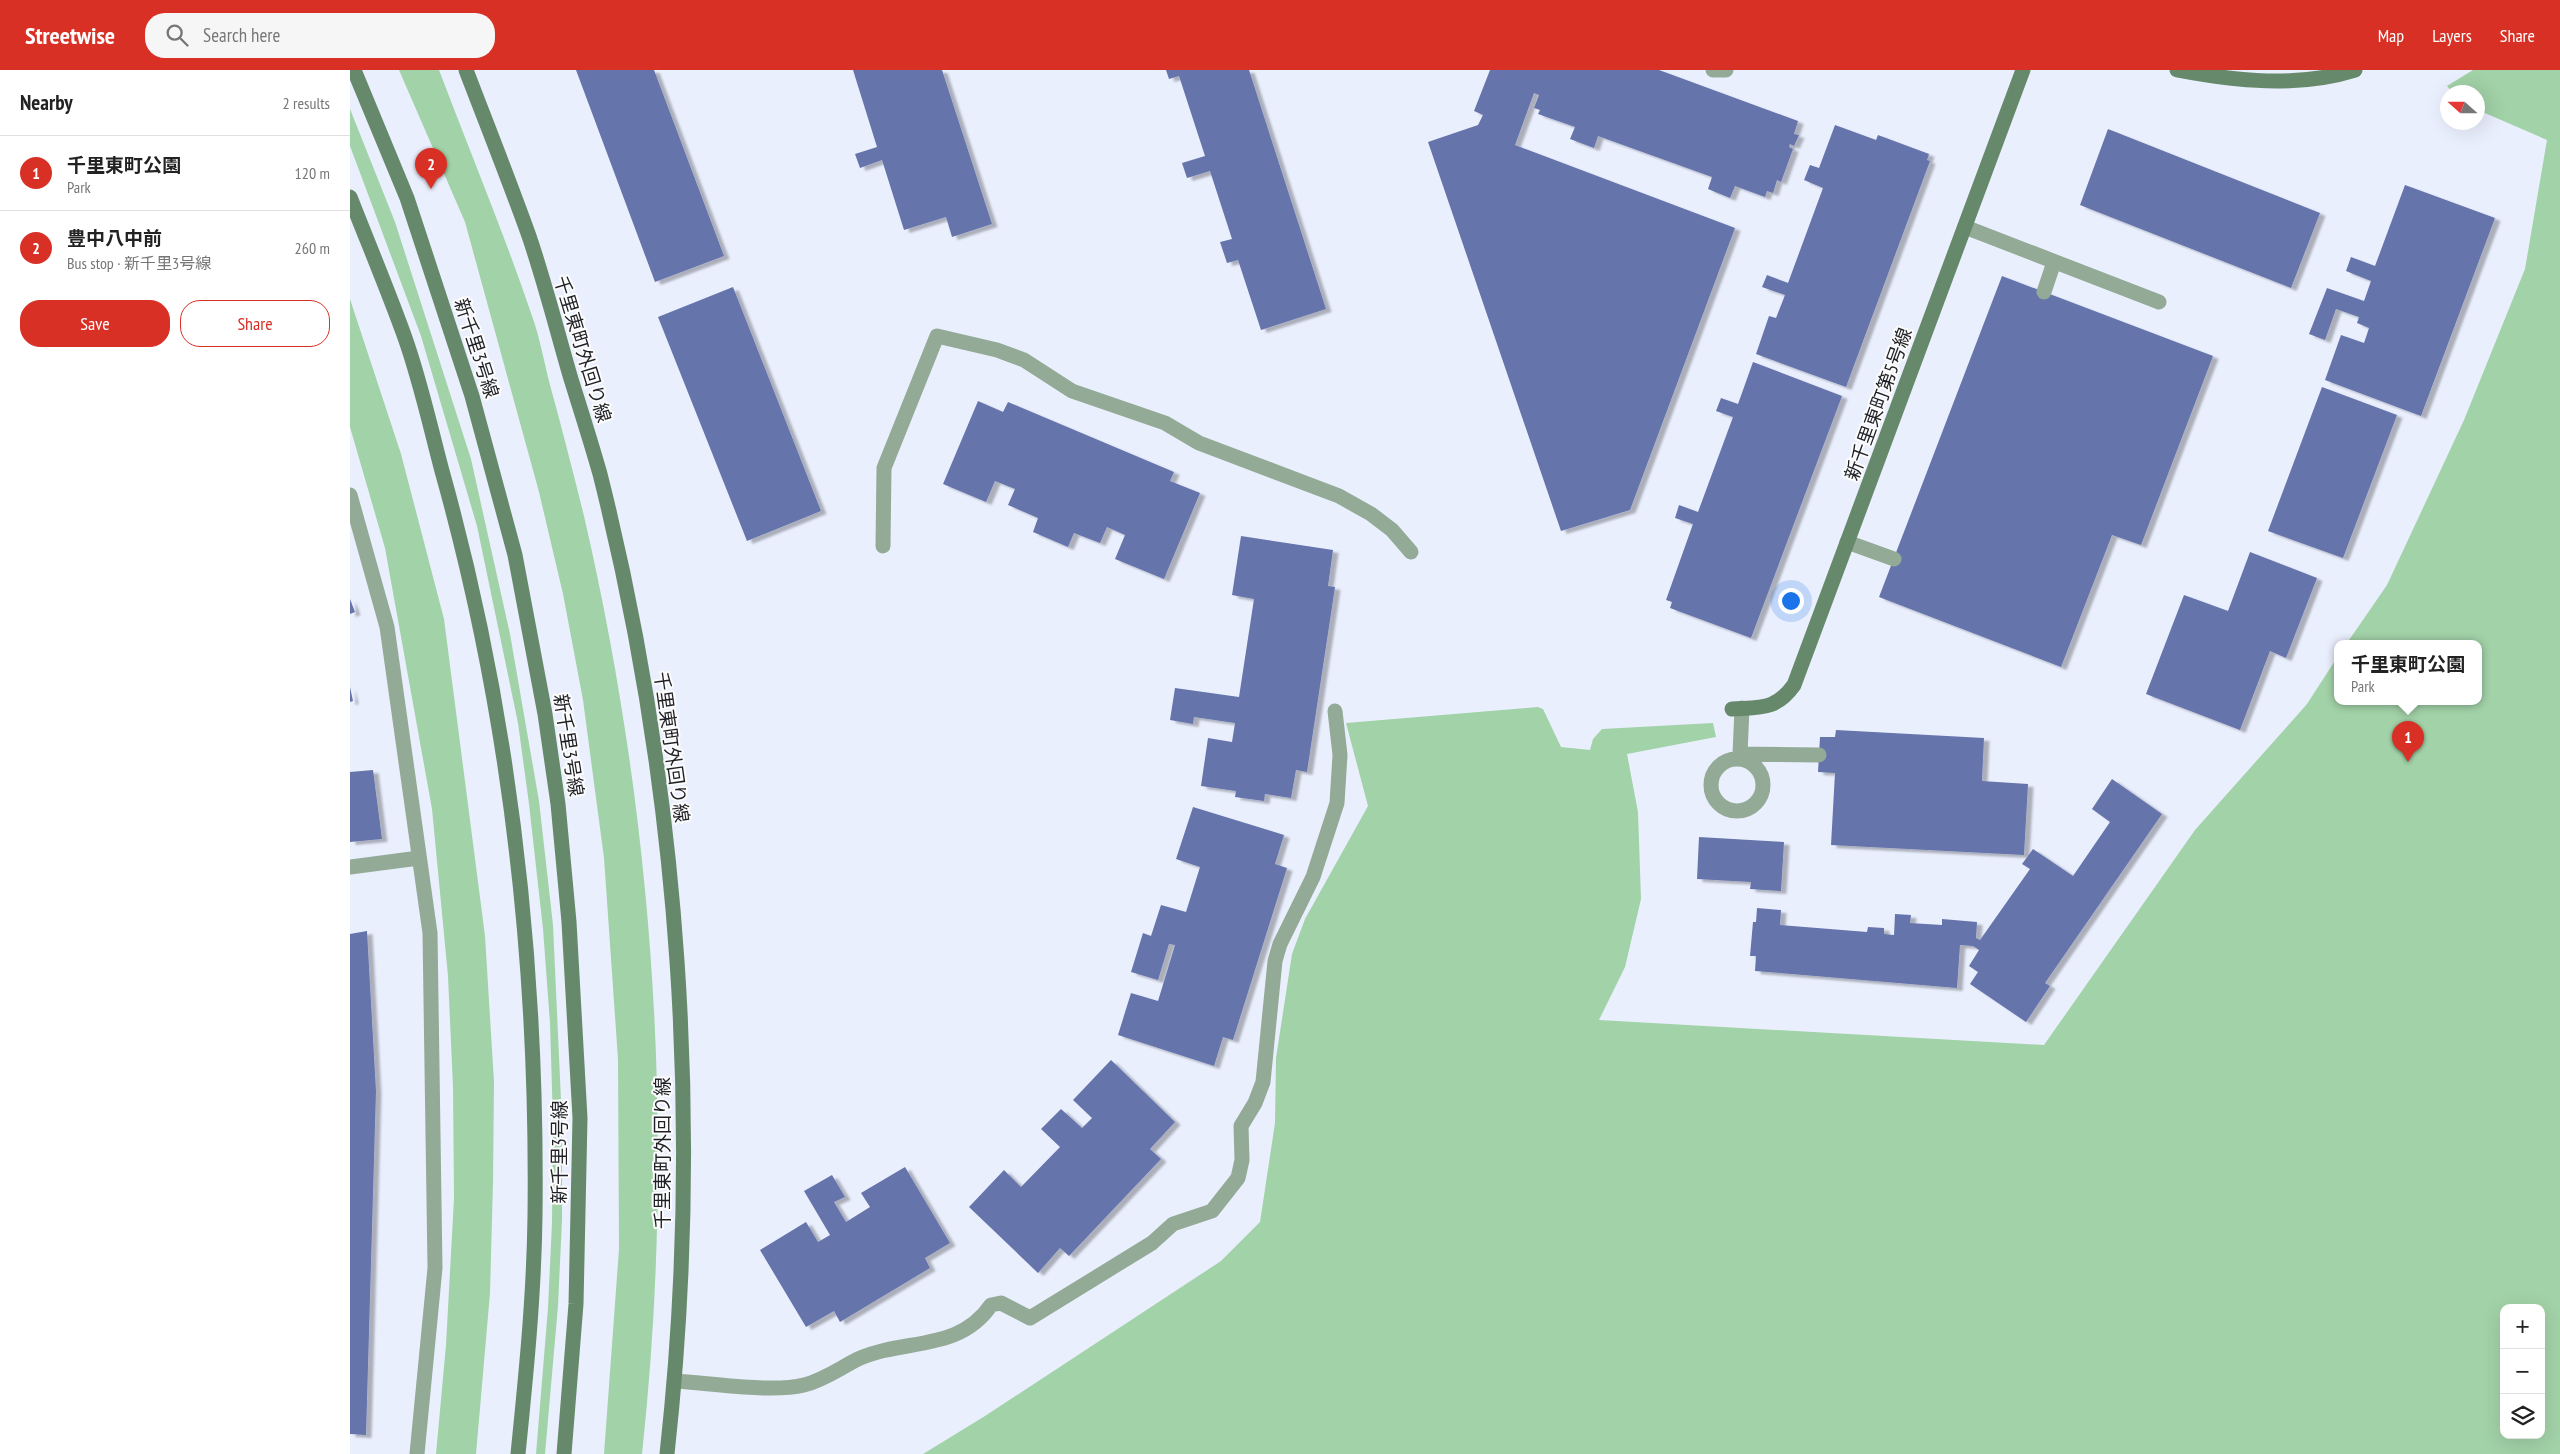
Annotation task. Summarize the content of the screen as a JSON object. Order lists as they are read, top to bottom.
{
  "streets": {
    "street": ["新千里3号線", "千里東町外回り線", "新千里東町第5号線"]
  },
  "north": "left",
  "page": {
    "header": "Streetwise",
    "search": "Search here",
    "nav": ["Map", "Layers", "Share"],
    "heading": ["Nearby", "2 results"],
    "list": [
      {
        "mark": "1",
        "name": "千里東町公園",
        "note": "Park",
        "value": "120 m"
      },
      {
        "mark": "2",
        "name": "豊中八中前",
        "note": "Bus stop · 新千里3号線",
        "value": "260 m"
      }
    ],
    "pins": ["2", "1"],
    "buttons": ["Save", "Share"],
    "popup": ["千里東町公園", "Park"],
    "map_buttons": ["+", "−"]
  }
}
